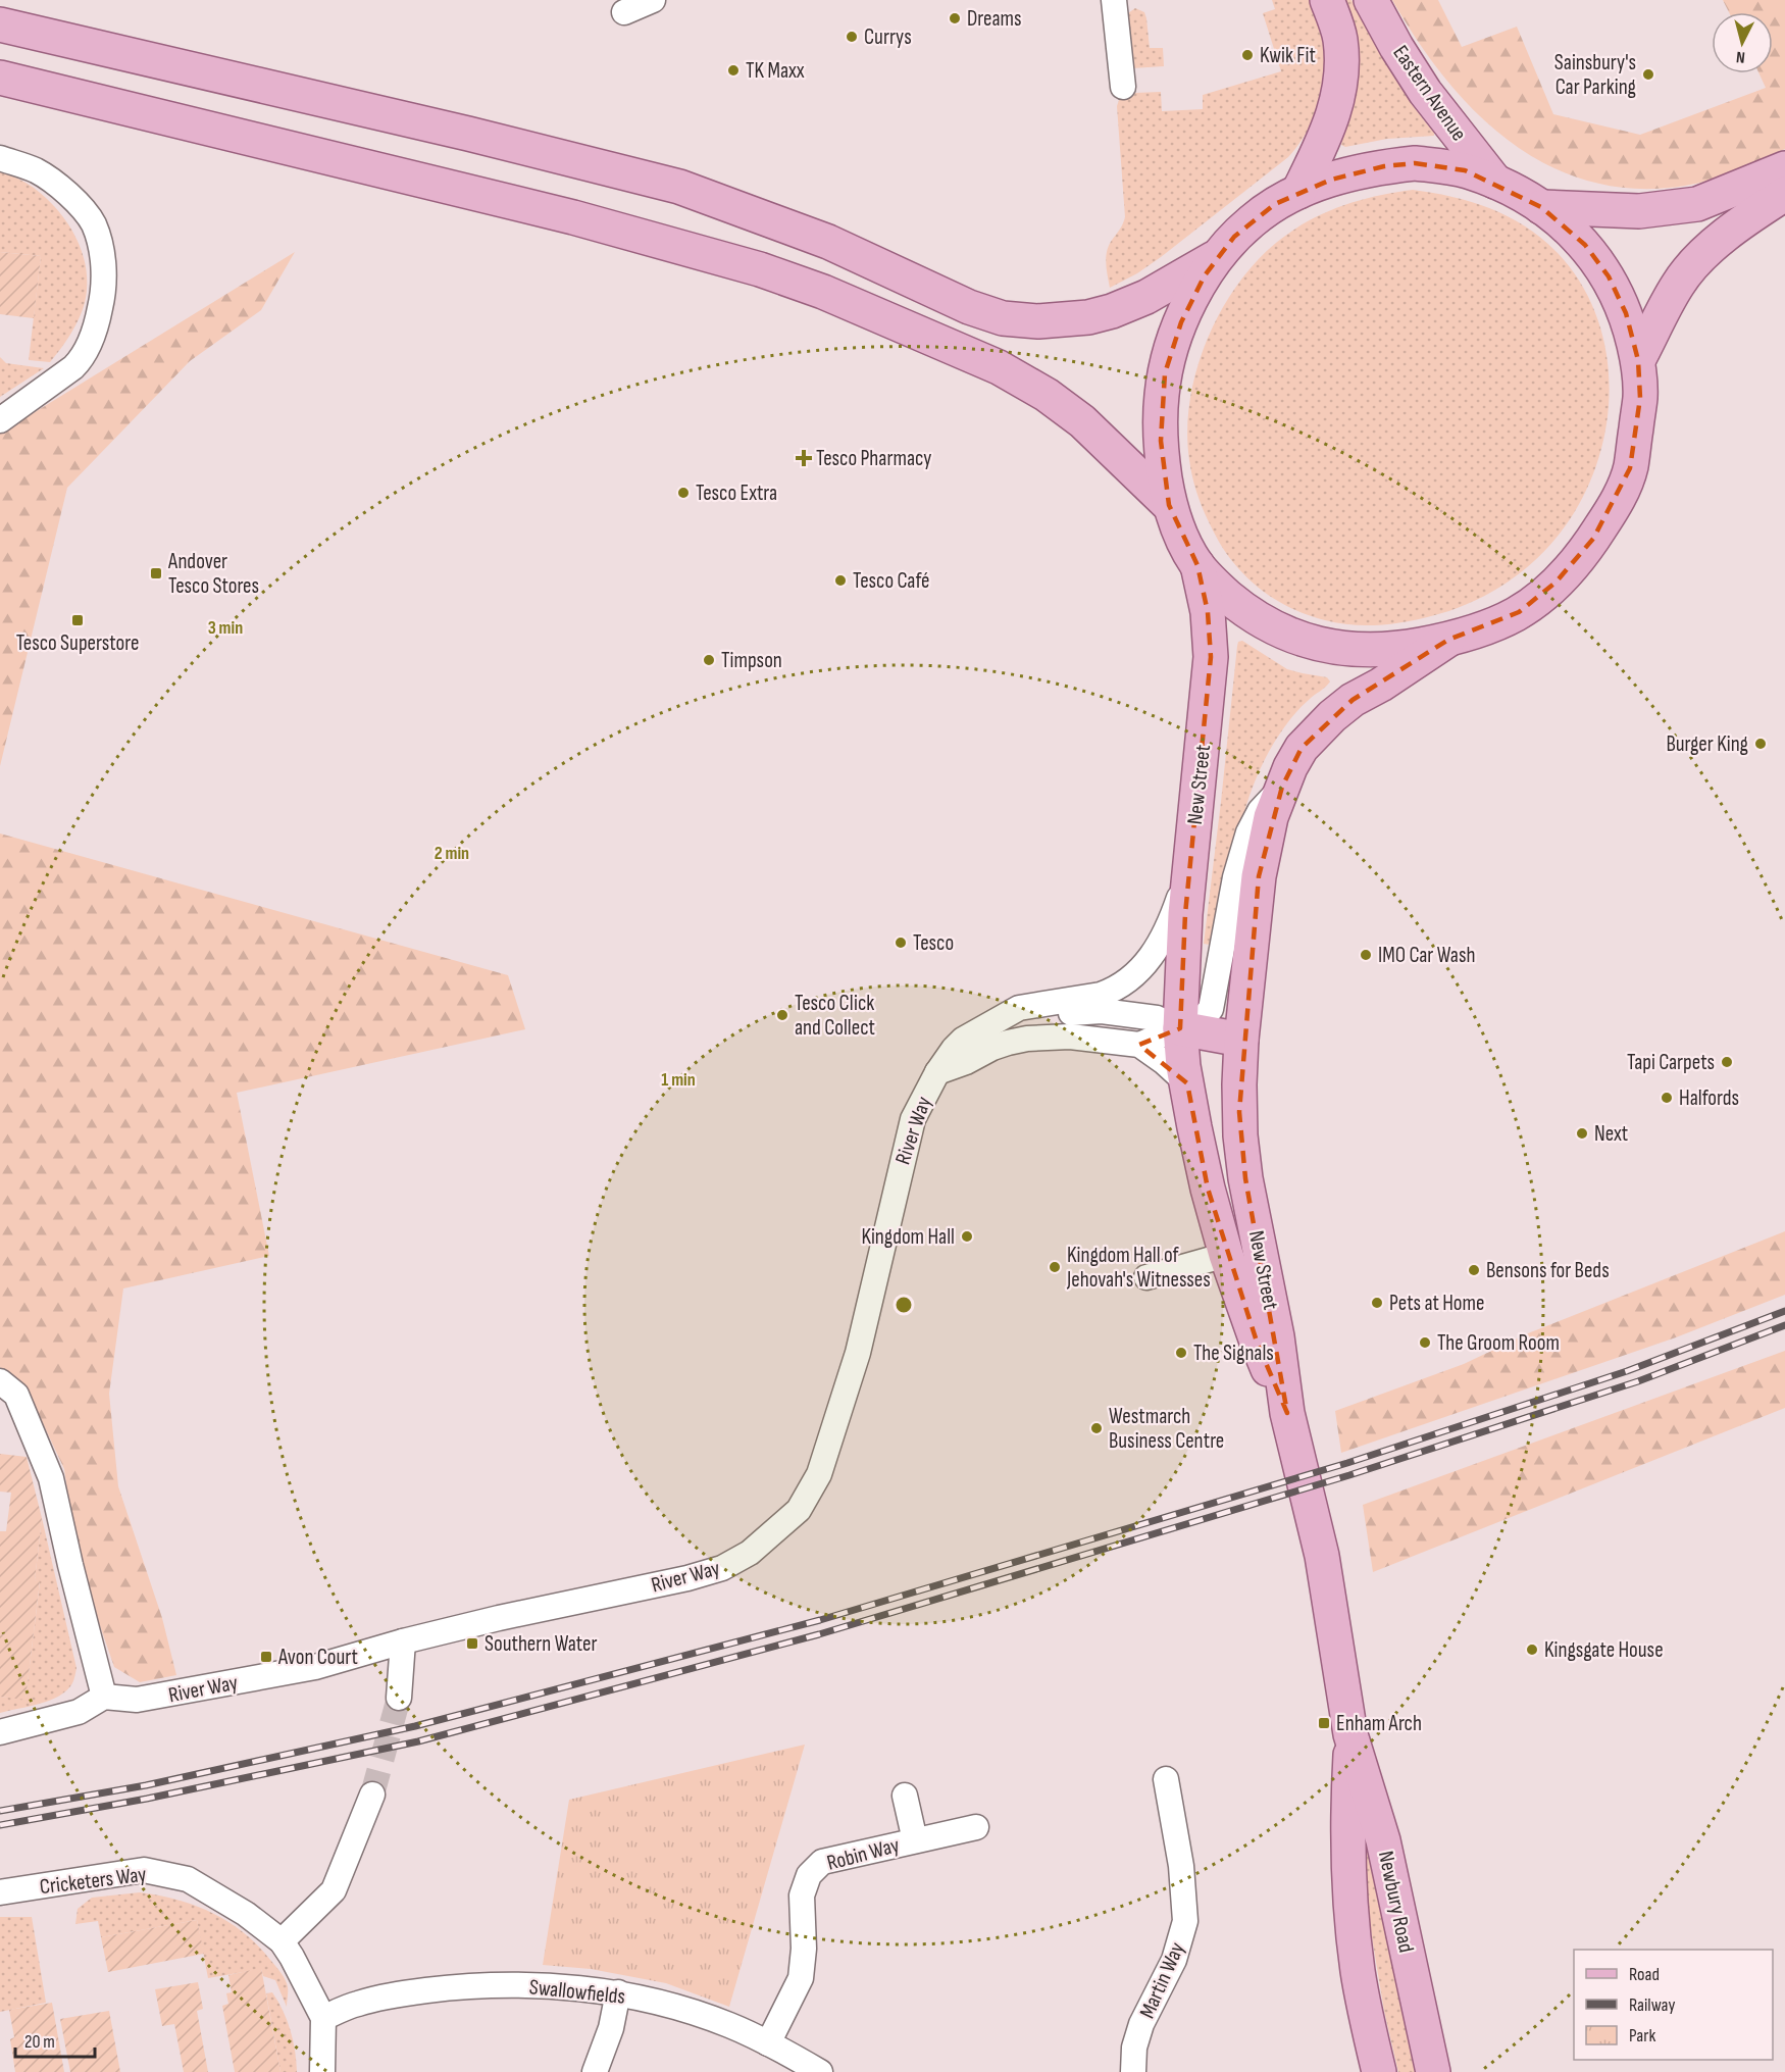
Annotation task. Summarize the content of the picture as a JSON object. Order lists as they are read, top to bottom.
{
  "streets": {
    "main road": ["Eastern Avenue", "New Street", "Newbury Road"],
    "street": [
      "River Way",
      "Robin Way",
      "Cricketers Way",
      "Martin Way",
      "Swallowfields"
    ]
  },
  "crossings": [
    ["New Street", "River Way"],
    ["New Street", "Newbury Road"],
    ["Robin Way", "Swallowfields"],
    ["Cricketers Way", "Swallowfields"]
  ],
  "places": {
    "other": [
      "Dreams",
      "Currys",
      "Kwik Fit",
      "TK Maxx",
      "Sainsbury's Car Parking",
      "Tesco Extra",
      "Tesco Café",
      "Timpson",
      "Burger King",
      "Tesco",
      "IMO Car Wash",
      "Tesco Click and Collect",
      "Tapi Carpets",
      "Halfords",
      "Next",
      "Kingdom Hall",
      "Kingdom Hall of Jehovah's Witnesses",
      "Bensons for Beds",
      "Pets at Home",
      "The Groom Room",
      "The Signals",
      "Westmarch Business Centre",
      "Kingsgate House"
    ],
    "health": ["Tesco Pharmacy"],
    "transit": [
      "Andover Tesco Stores",
      "Tesco Superstore",
      "Southern Water",
      "Avon Court",
      "Enham Arch"
    ]
  },
  "legend": ["Road", "Railway", "Park"],
  "scale_bar": "20 m",
  "north": "bottom",
  "rings": ["3 min", "2 min", "1 min"]
}
